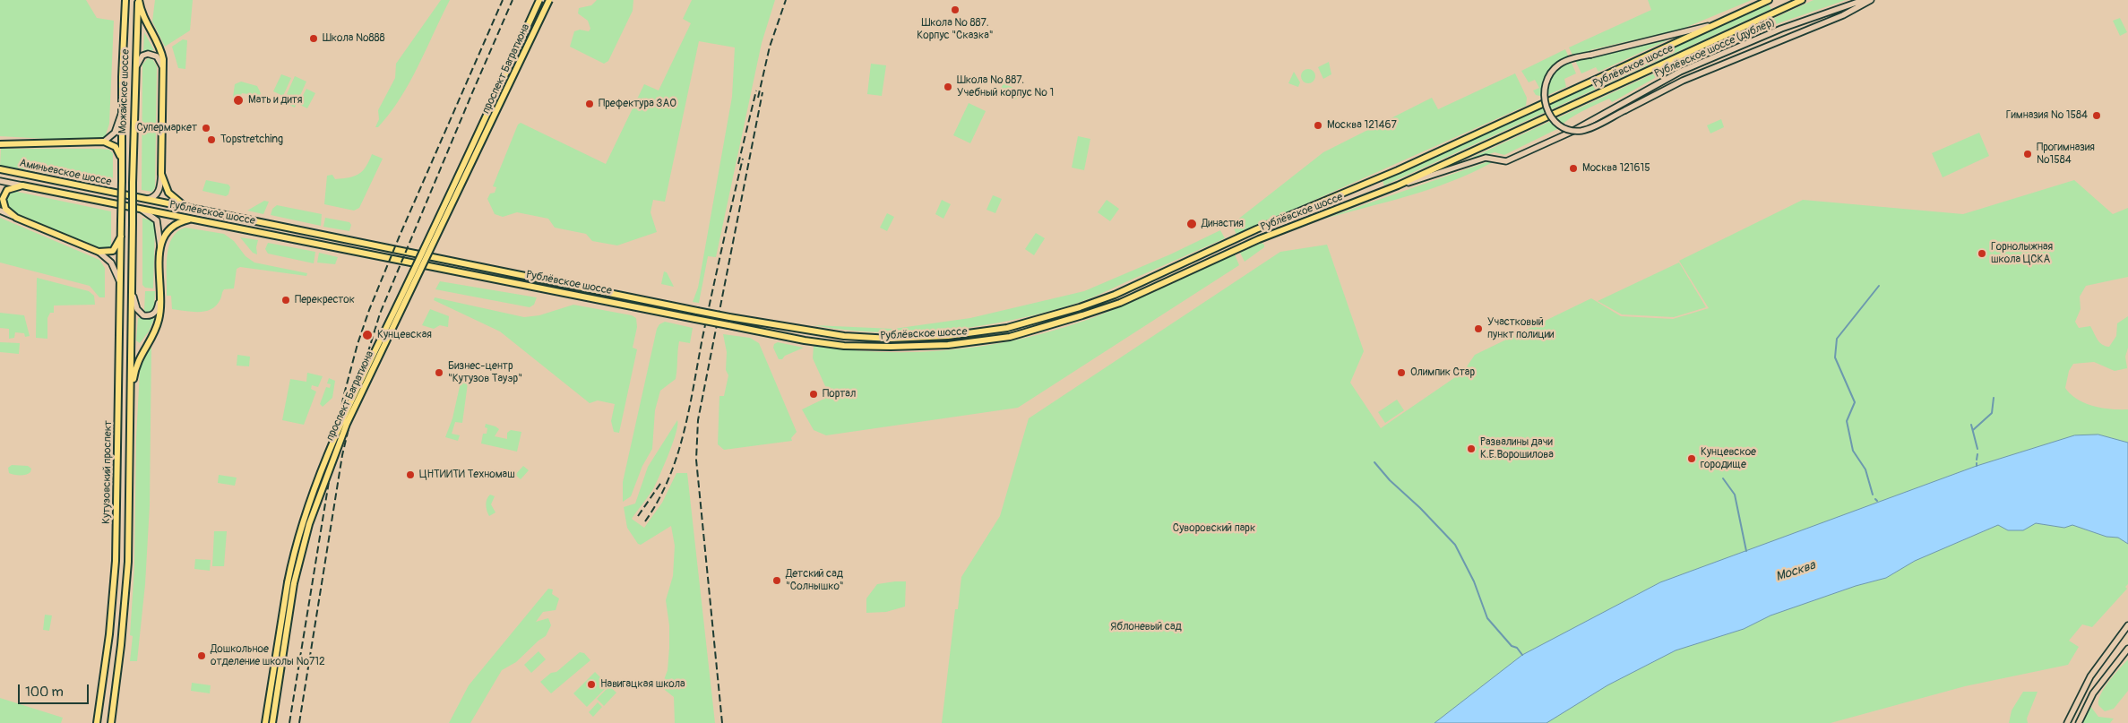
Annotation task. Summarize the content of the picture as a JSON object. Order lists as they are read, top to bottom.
{
  "streets": {
    "main road": [
      "Рублёвское шоссе (дублёр)",
      "Рублёвское шоссе",
      "проспект Багратиона",
      "Можайское шоссе",
      "Аминьевское шоссе",
      "Кутузовский проспект"
    ]
  },
  "crossings": [
    ["Рублёвское шоссе (дублёр)", "Рублёвское шоссе"],
    ["Рублёвское шоссе", "Аминьевское шоссе"],
    ["Можайское шоссе", "Кутузовский проспект"]
  ],
  "water": ["Москва"],
  "parks": ["Суворовский парк", "Яблоневый сад"],
  "places": [
    "Школа № 887. Корпус \"Сказка\"",
    "Школа №888",
    "Школа № 887. Учебный корпус № 1",
    "Мать и дитя",
    "Префектура ЗАО",
    "Гимназия № 1584",
    "Москва 121467",
    "Супермаркет",
    "Topstretching",
    "Прогимназия №1584",
    "Москва 121615",
    "Династия",
    "Горнолыжная школа ЦСКА",
    "Перекресток",
    "Участковый пункт полиции",
    "Кунцевская",
    "Бизнес-центр \"Кутузов Тауэр\"",
    "Олимпик Стар",
    "Портал",
    "Развалины дачи К.Е.Ворошилова",
    "Кунцевское городище",
    "ЦНТИИТИ Техномаш",
    "Детский сад \"Солнышко\"",
    "Дошкольное отделение школы №712",
    "Навигацкая школа"
  ],
  "scale_bar": "100 m"
}
